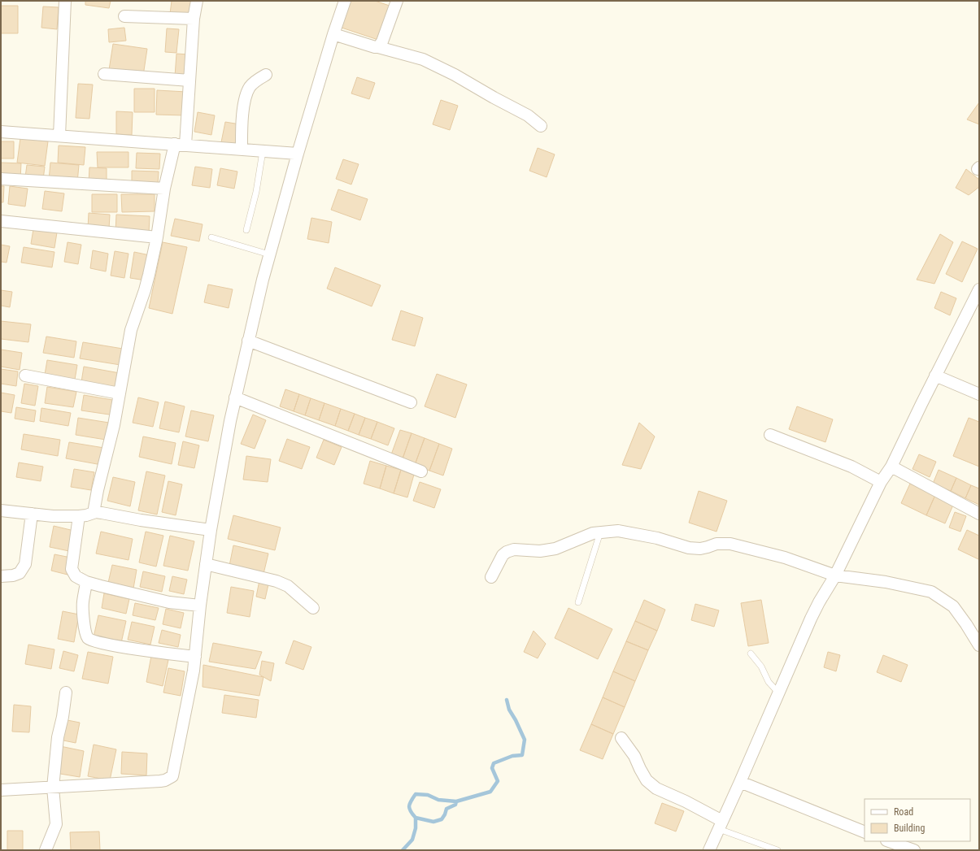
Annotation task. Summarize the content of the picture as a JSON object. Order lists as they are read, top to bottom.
{
  "legend": ["Road", "Building"]
}
